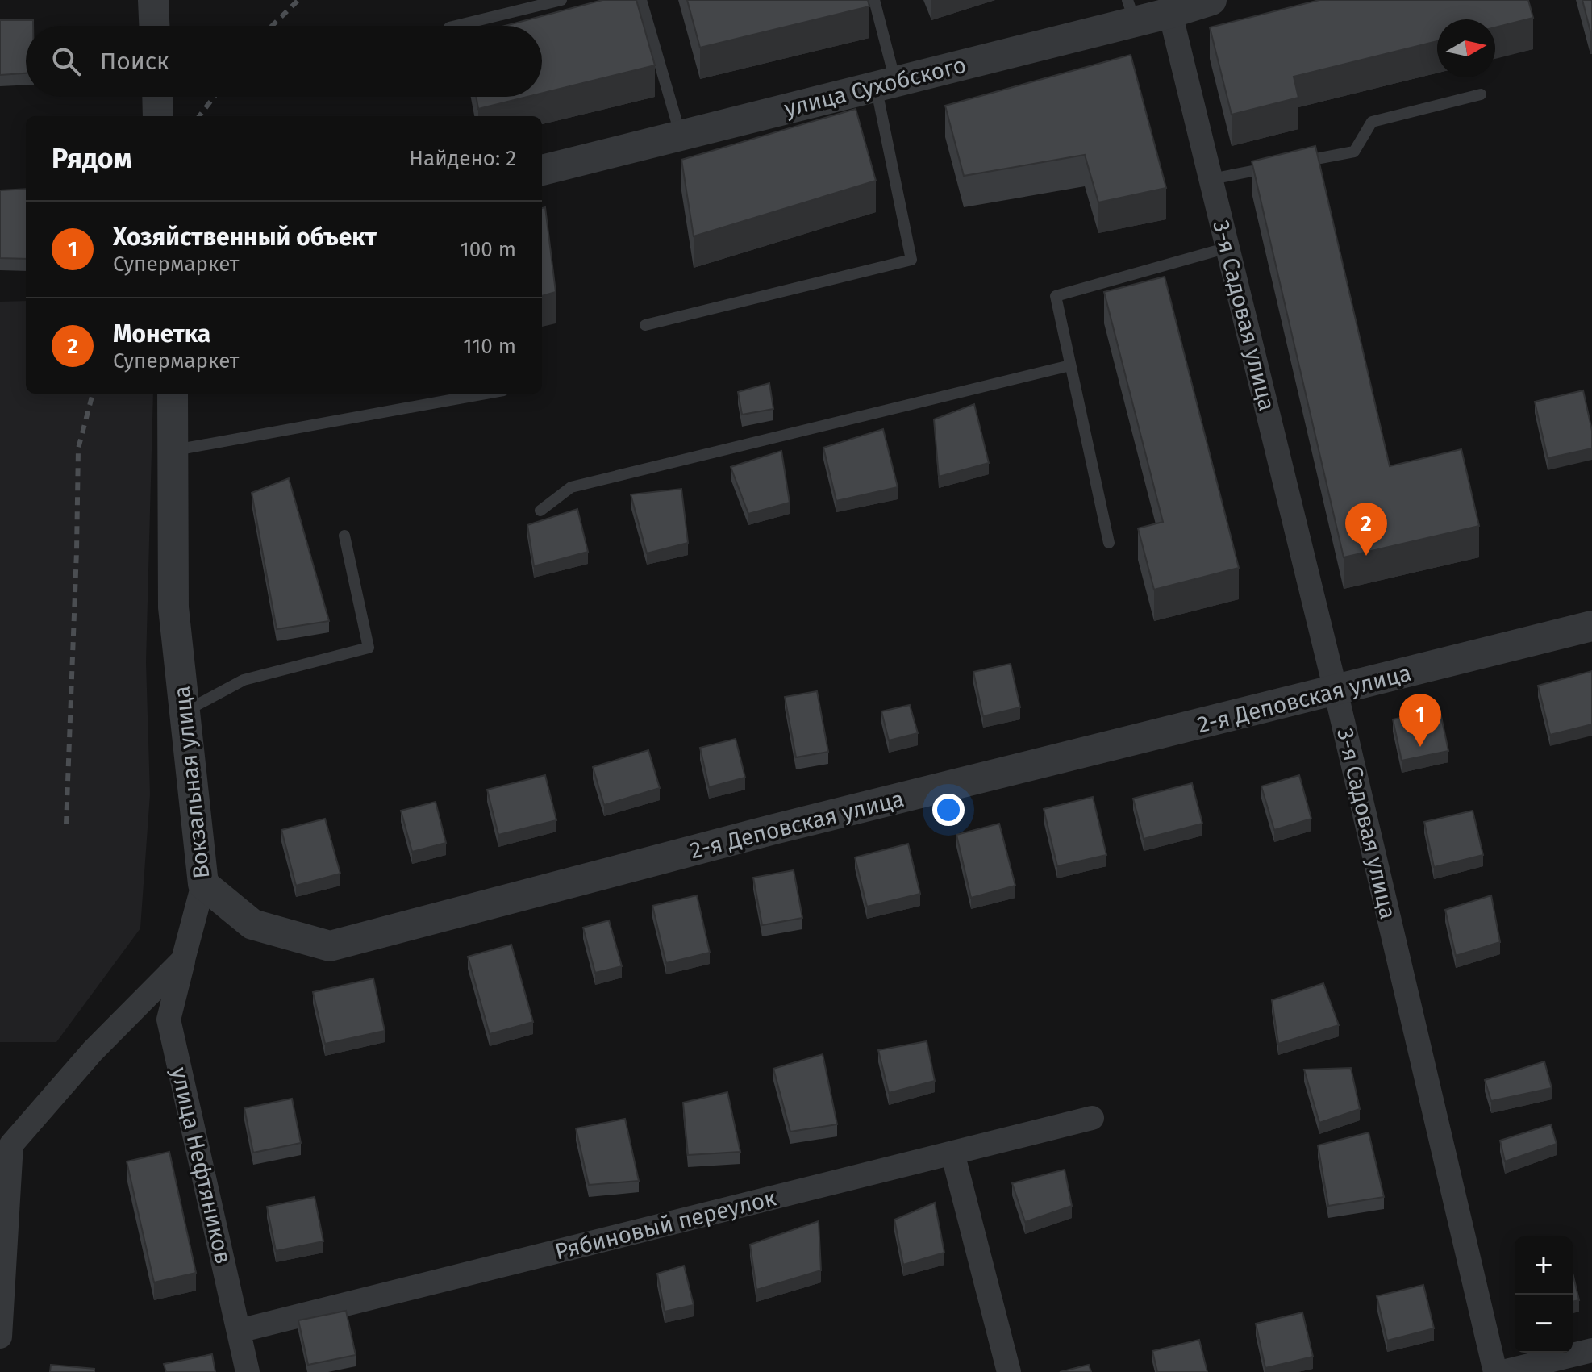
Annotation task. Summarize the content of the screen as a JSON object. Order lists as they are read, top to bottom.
{
  "streets": {
    "street": [
      "улица Сухобского",
      "3-я Садовая улица",
      "2-я Деповская улица",
      "Вокзальная улица",
      "улица Нефтяников",
      "Рябиновый переулок"
    ]
  },
  "crossings": [
    ["улица Сухобского", "3-я Садовая улица"],
    ["3-я Садовая улица", "2-я Деповская улица"],
    ["2-я Деповская улица", "Вокзальная улица"],
    ["Вокзальная улица", "улица Нефтяников"],
    ["улица Нефтяников", "Рябиновый переулок"]
  ],
  "north": "right",
  "page": {
    "search": "Поиск",
    "heading": ["Рядом", "Найдено: 2"],
    "list": [
      {
        "mark": "1",
        "name": "Хозяйственный объект",
        "note": "Супермаркет",
        "value": "100 m"
      },
      {
        "mark": "2",
        "name": "Монетка",
        "note": "Супермаркет",
        "value": "110 m"
      }
    ],
    "pins": ["2", "1"],
    "map_buttons": ["+", "−"]
  }
}
